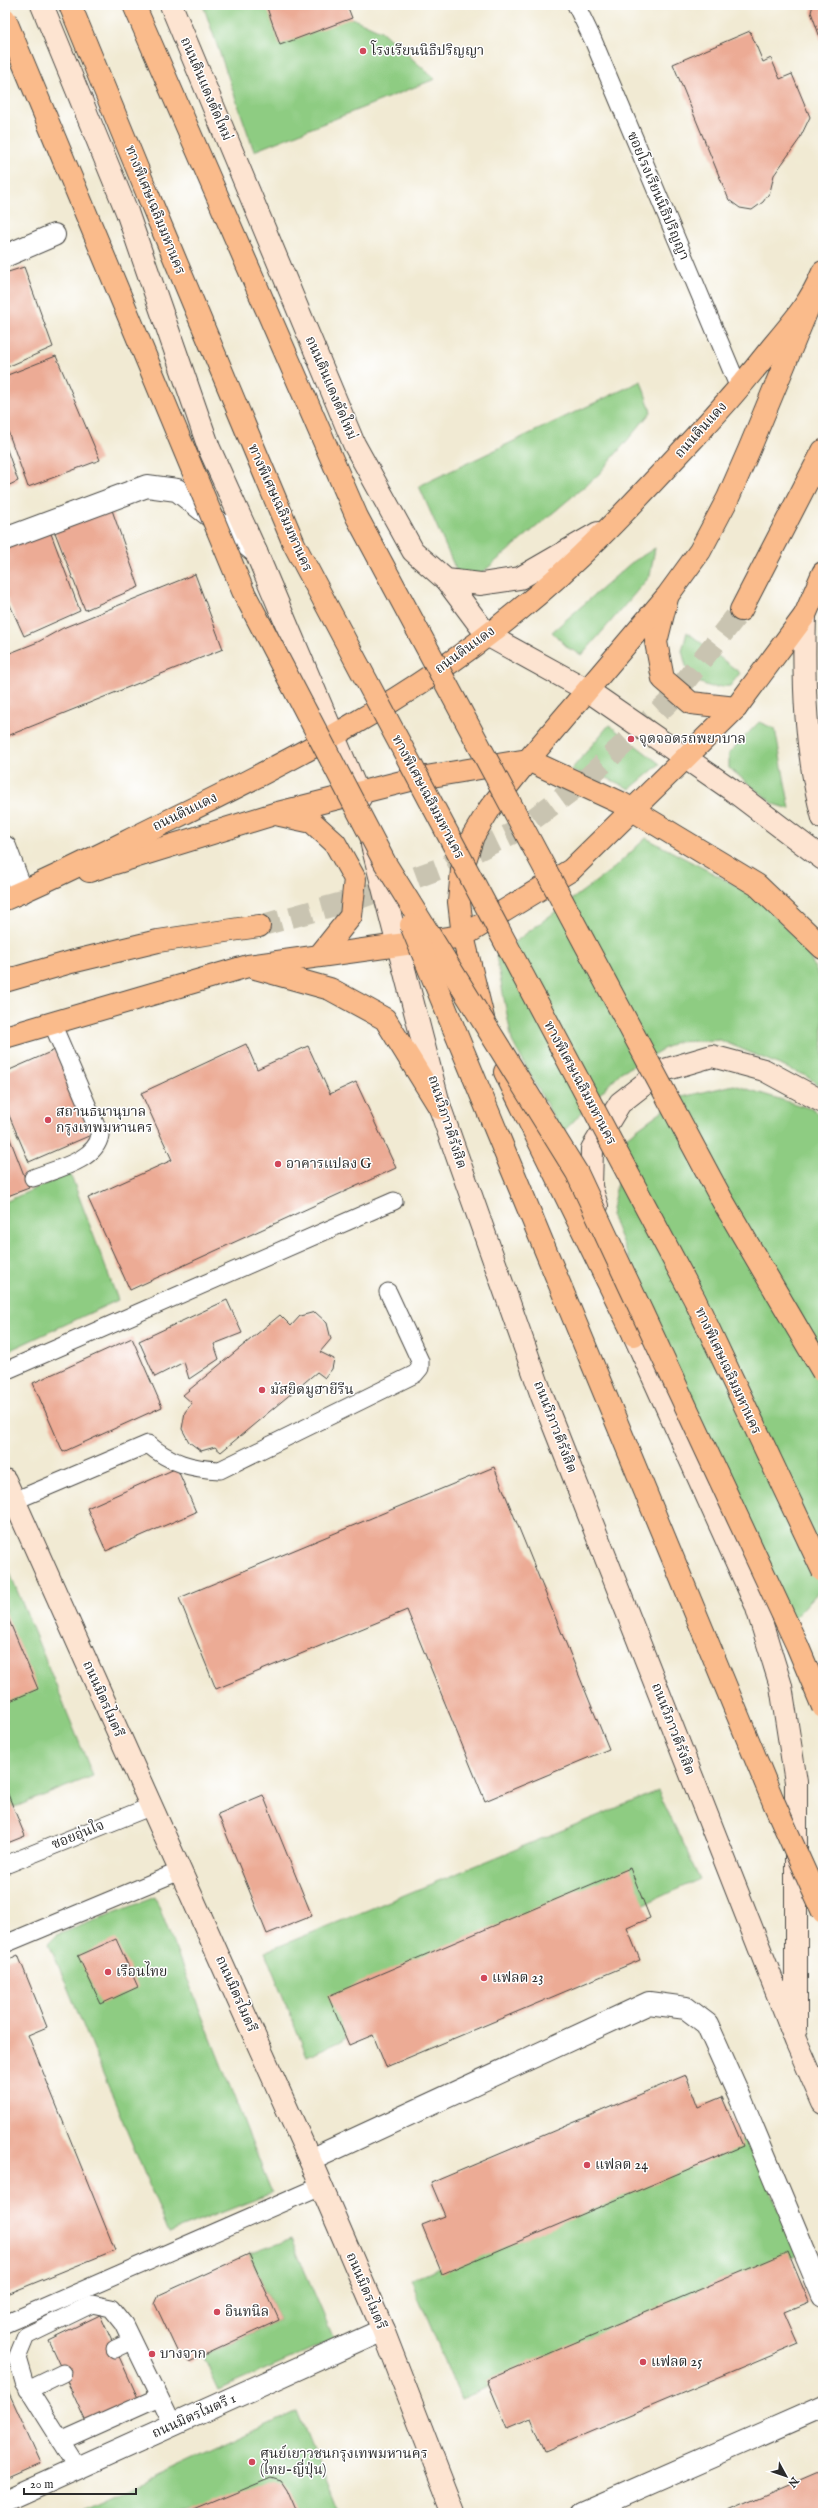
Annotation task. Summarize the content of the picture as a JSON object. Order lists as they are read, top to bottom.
{
  "streets": {
    "main road": [
      "ถนนดินแดงตัดใหม่",
      "ทางพิเศษเฉลิมมหานคร",
      "ถนนดินแดง",
      "ถนนวิภาวดีรังสิต",
      "ถนนมิตรไมตรี"
    ],
    "street": ["ถนนมิตรไมตรี 1"],
    "lane": ["ซอยโรงเรียนนิธิปริญญา", "ซอยอุ่นใจ"]
  },
  "crossings": [
    ["ถนนดินแดงตัดใหม่", "ถนนดินแดง"],
    ["ซอยโรงเรียนนิธิปริญญา", "ถนนดินแดง"],
    ["ถนนดินแดง", "ถนนวิภาวดีรังสิต"],
    ["ถนนมิตรไมตรี", "ซอยอุ่นใจ"],
    ["ถนนมิตรไมตรี", "ถนนมิตรไมตรี 1"]
  ],
  "places": [
    "โรงเรียนนิธิปริญญา",
    "จุดจอดรถพยาบาล",
    "สถานธนานุบาล กรุงเทพมหานคร",
    "อาคารแปลง G",
    "มัสยิดมูฮายีรีน",
    "เรือนไทย",
    "แฟลต 23",
    "แฟลต 24",
    "อินทนิล",
    "บางจาก",
    "แฟลต 25",
    "ศูนย์เยาวชนกรุงเทพมหานคร (ไทย-ญี่ปุ่น)"
  ],
  "scale_bar": "20 m",
  "north": "bottom right"
}
